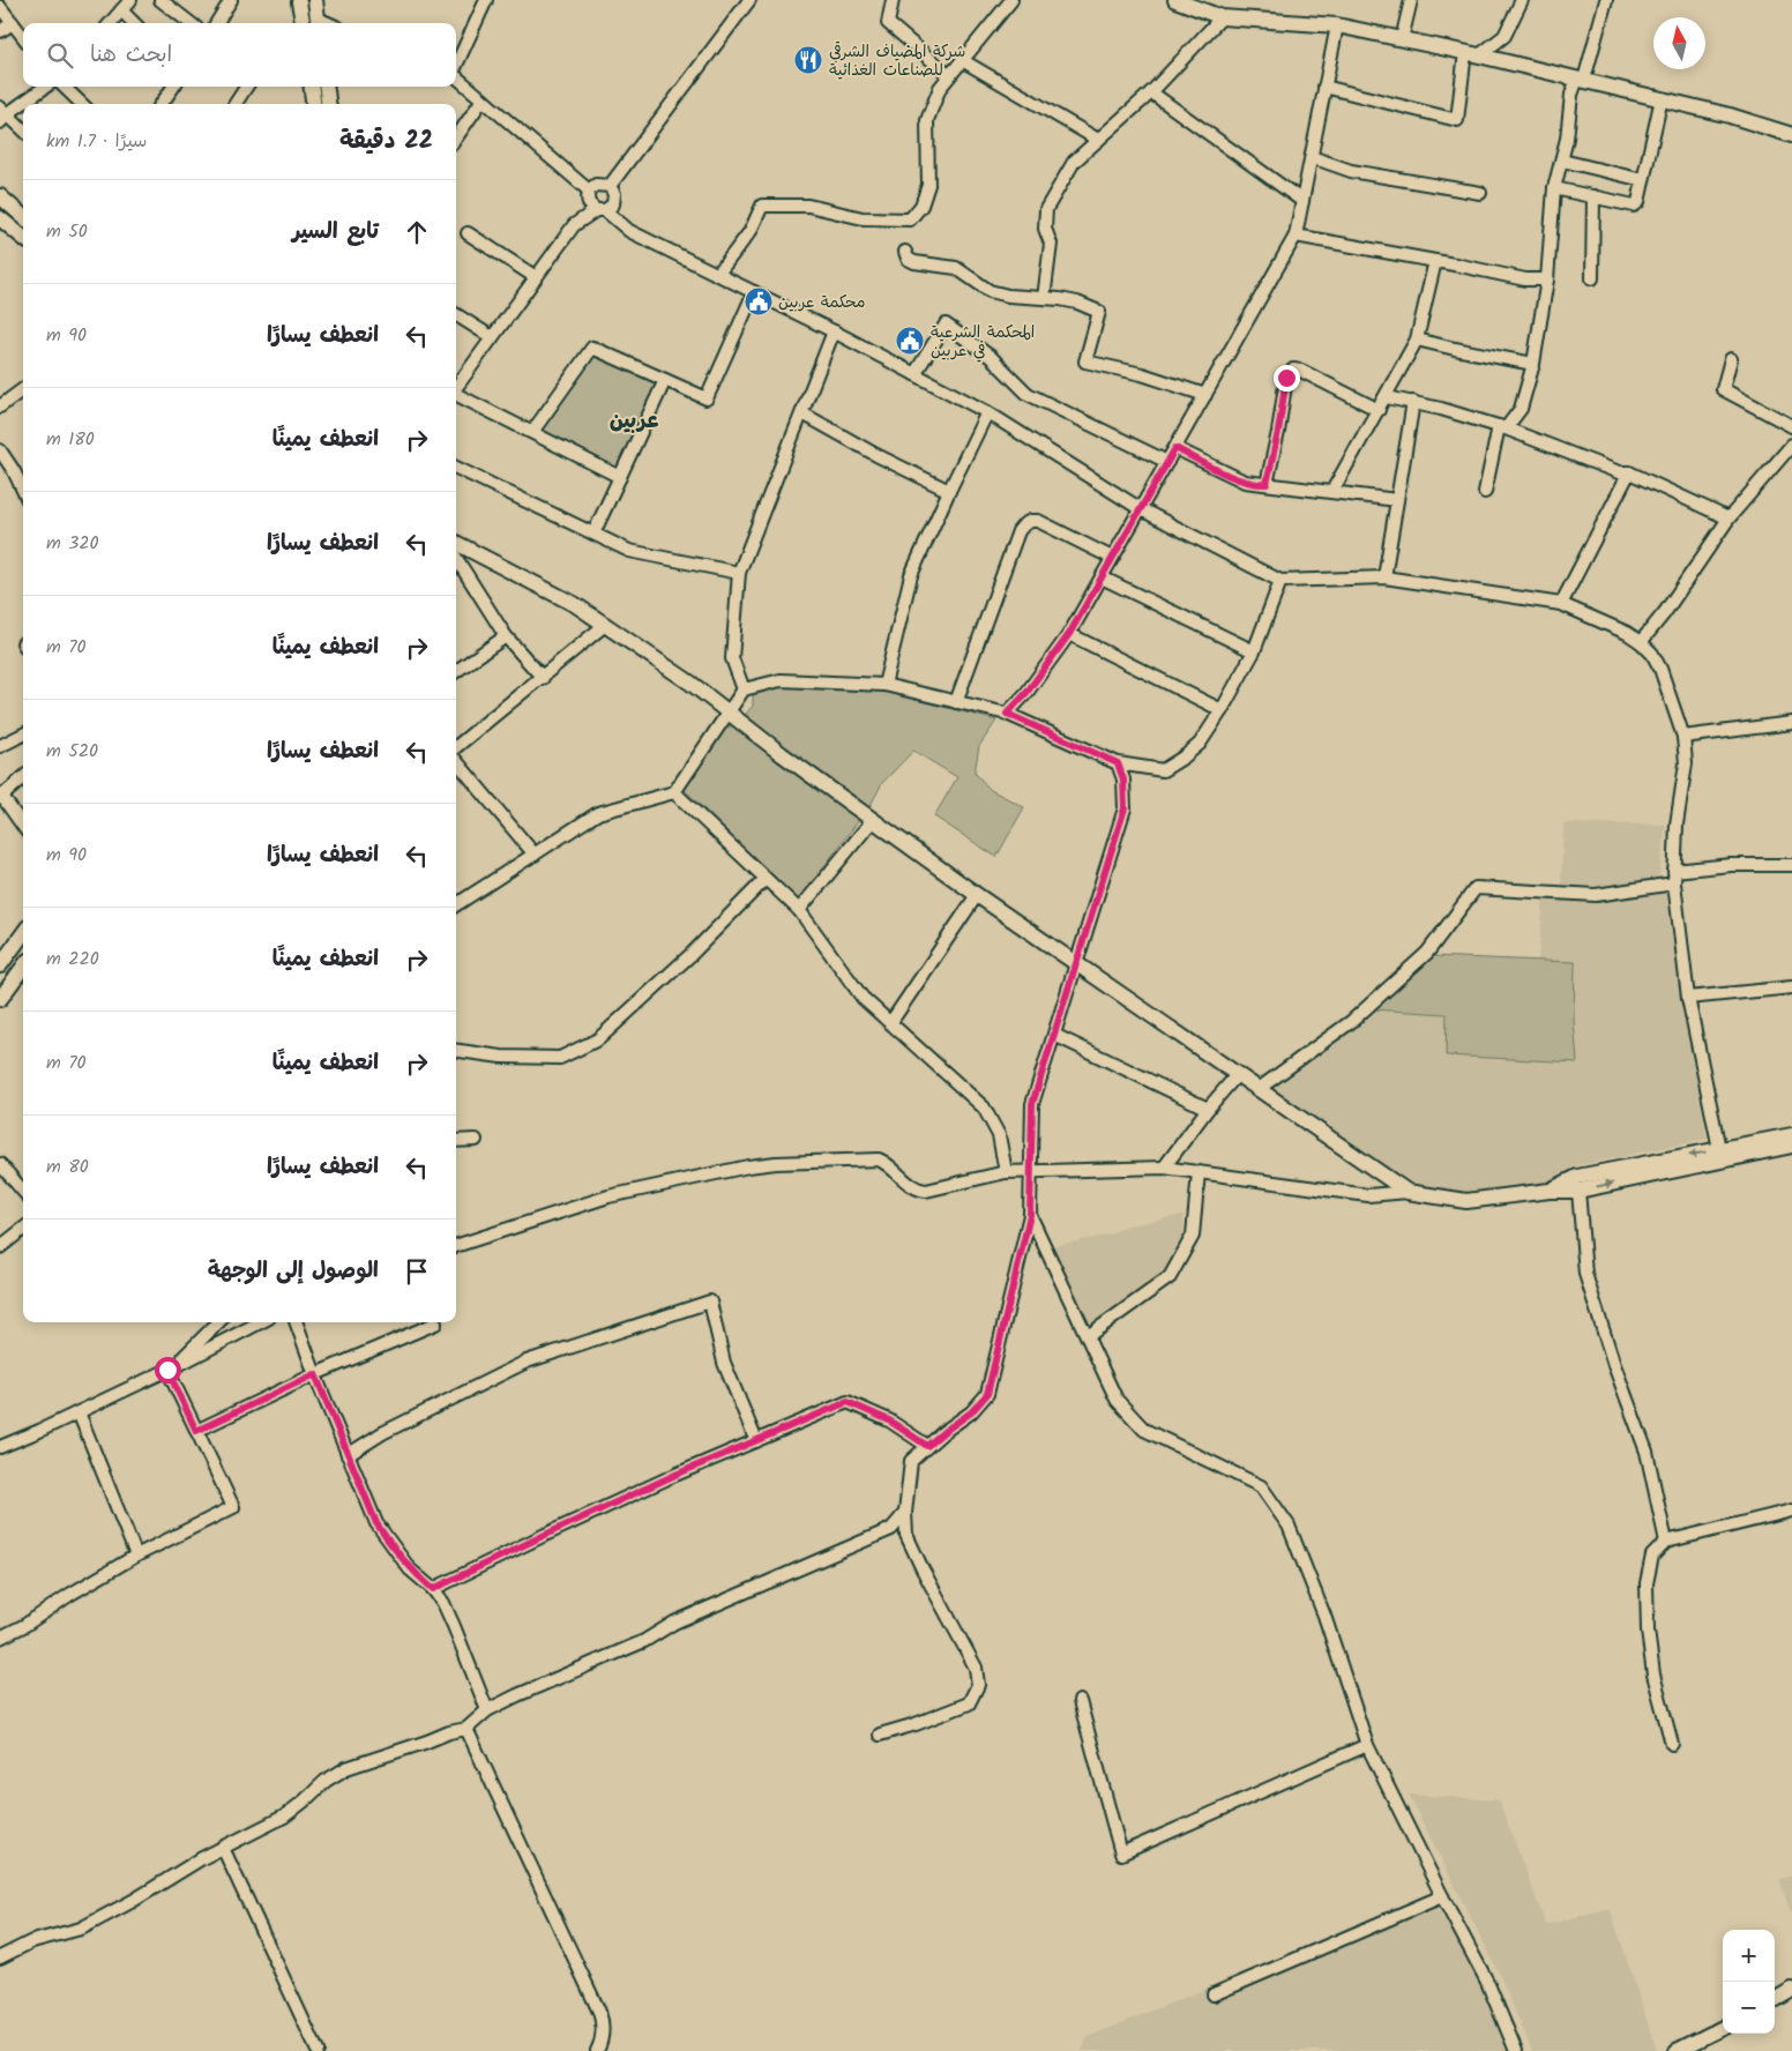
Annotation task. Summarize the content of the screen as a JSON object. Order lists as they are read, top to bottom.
{
  "districts": ["عربين"],
  "places": {
    "restaurant": ["شركة المضياف الشرقي للصناعات الغذائية"],
    "public building": ["محكمة عربين", "المحكمة الشرعية في عربين"]
  },
  "north": "top",
  "page": {
    "search": "ابحث هنا",
    "heading": ["22 دقيقة", "سيرًا · 1.7 km"],
    "list": [
      ["تابع السير", "50 m"],
      ["انعطف يسارًا", "90 m"],
      ["انعطف يمينًا", "180 m"],
      ["انعطف يسارًا", "320 m"],
      ["انعطف يمينًا", "70 m"],
      ["انعطف يسارًا", "520 m"],
      ["انعطف يسارًا", "90 m"],
      ["انعطف يمينًا", "220 m"],
      ["انعطف يمينًا", "70 m"],
      ["انعطف يسارًا", "80 m"],
      "الوصول إلى الوجهة"
    ],
    "map_buttons": ["+", "−"]
  }
}
